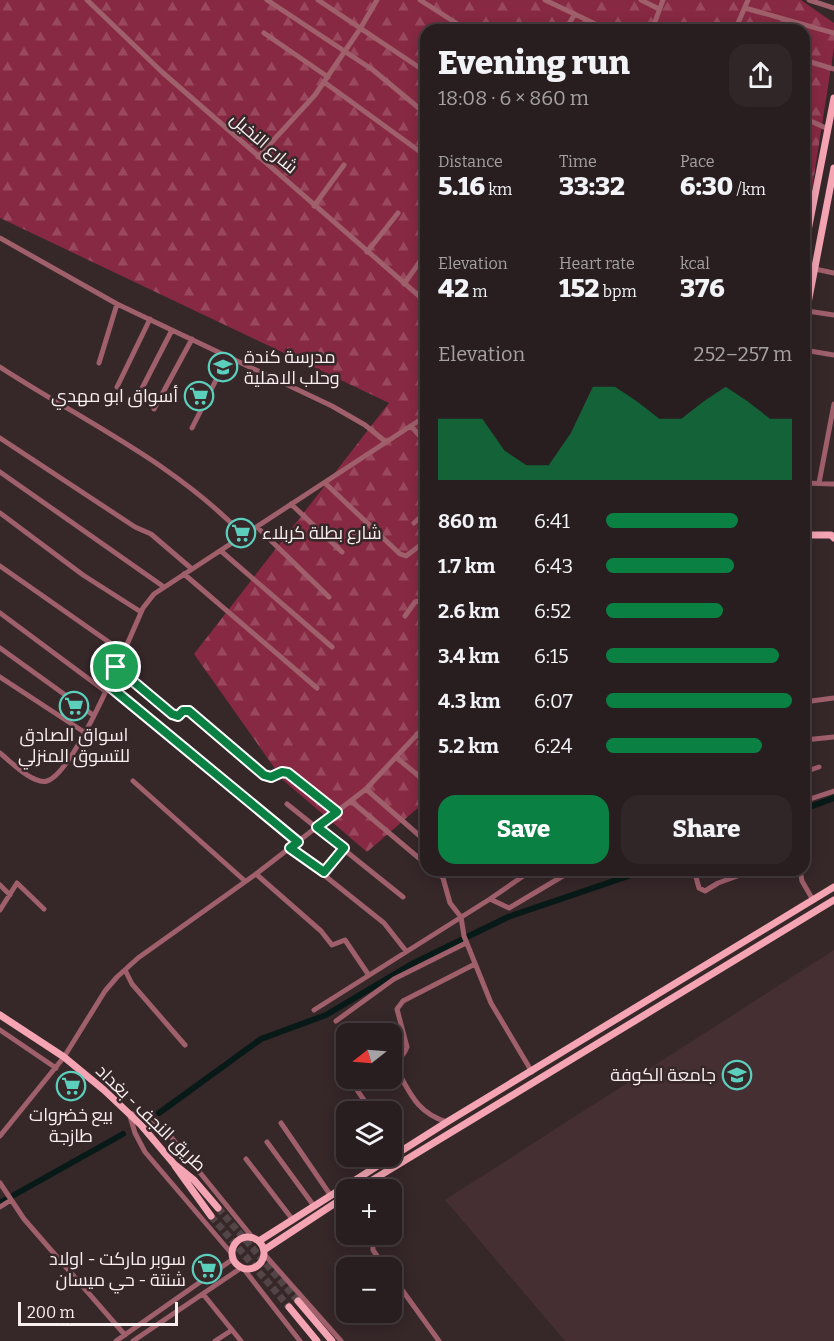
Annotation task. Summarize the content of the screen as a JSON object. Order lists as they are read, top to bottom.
{
  "streets": {
    "main road": ["طريق النجف - بغداد"],
    "street": ["شارع النخيل"]
  },
  "places": {
    "school or university": ["مدرسة كندة وحلب الاهلية", "جامعة الكوفة"],
    "supermarket": [
      "أسواق ابو مهدي",
      "شارع بطلة كربلاء",
      "اسواق الصادق للتسوق المنزلي",
      "بيع خضروات طازجة",
      "سوبر ماركت - اولاد شنتة - حي ميسان"
    ]
  },
  "scale_bar": "200 m",
  "north": "left",
  "page": {
    "heading": ["Evening run", "18:08 · 6 × 860 m"],
    "stats": [
      ["Distance", "5.16 km"],
      ["Time", "33:32"],
      ["Pace", "6:30 /km"],
      ["Elevation", "42 m"],
      ["Heart rate", "152 bpm"],
      ["kcal", "376"]
    ],
    "chart": ["Elevation", "252–257 m"],
    "list": [
      {
        "name": "860 m",
        "note": "6:41"
      },
      {
        "name": "1.7 km",
        "note": "6:43"
      },
      {
        "name": "2.6 km",
        "note": "6:52"
      },
      {
        "name": "3.4 km",
        "note": "6:15"
      },
      {
        "name": "4.3 km",
        "note": "6:07"
      },
      {
        "name": "5.2 km",
        "note": "6:24"
      }
    ],
    "buttons": ["Save", "Share"],
    "map_buttons": ["+", "−"],
    "scale": "200 m"
  }
}
